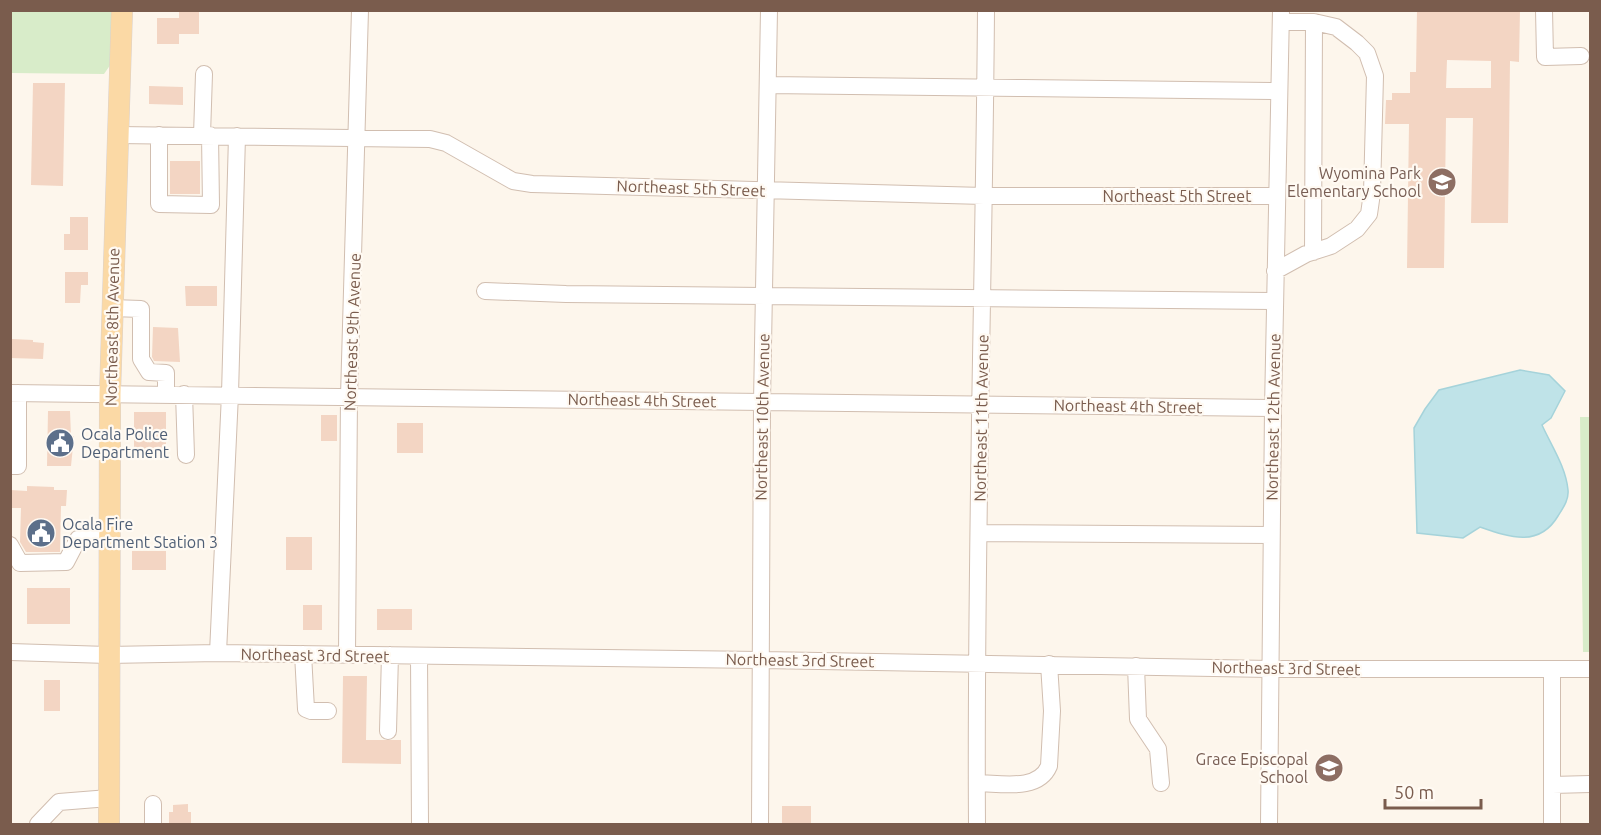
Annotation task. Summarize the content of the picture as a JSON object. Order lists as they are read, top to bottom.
{
  "streets": {
    "main road": ["Northeast 8th Avenue"],
    "street": [
      "Northeast 5th Street",
      "Northeast 9th Avenue",
      "Northeast 4th Street",
      "Northeast 10th Avenue",
      "Northeast 12th Avenue",
      "Northeast 11th Avenue",
      "Northeast 3rd Street"
    ]
  },
  "crossings": [
    ["Northeast 5th Street", "Northeast 8th Avenue"],
    ["Northeast 5th Street", "Northeast 9th Avenue"],
    ["Northeast 5th Street", "Northeast 10th Avenue"],
    ["Northeast 5th Street", "Northeast 12th Avenue"],
    ["Northeast 5th Street", "Northeast 11th Avenue"],
    ["Northeast 8th Avenue", "Northeast 4th Street"],
    ["Northeast 8th Avenue", "Northeast 3rd Street"],
    ["Northeast 9th Avenue", "Northeast 4th Street"],
    ["Northeast 9th Avenue", "Northeast 3rd Street"],
    ["Northeast 4th Street", "Northeast 10th Avenue"],
    ["Northeast 4th Street", "Northeast 12th Avenue"],
    ["Northeast 4th Street", "Northeast 11th Avenue"],
    ["Northeast 10th Avenue", "Northeast 3rd Street"],
    ["Northeast 12th Avenue", "Northeast 3rd Street"],
    ["Northeast 11th Avenue", "Northeast 3rd Street"]
  ],
  "places": {
    "school or university": ["Wyomina Park Elementary School", "Grace Episcopal School"],
    "public building": ["Ocala Police Department", "Ocala Fire Department Station 3"]
  },
  "scale_bar": "50 m"
}
